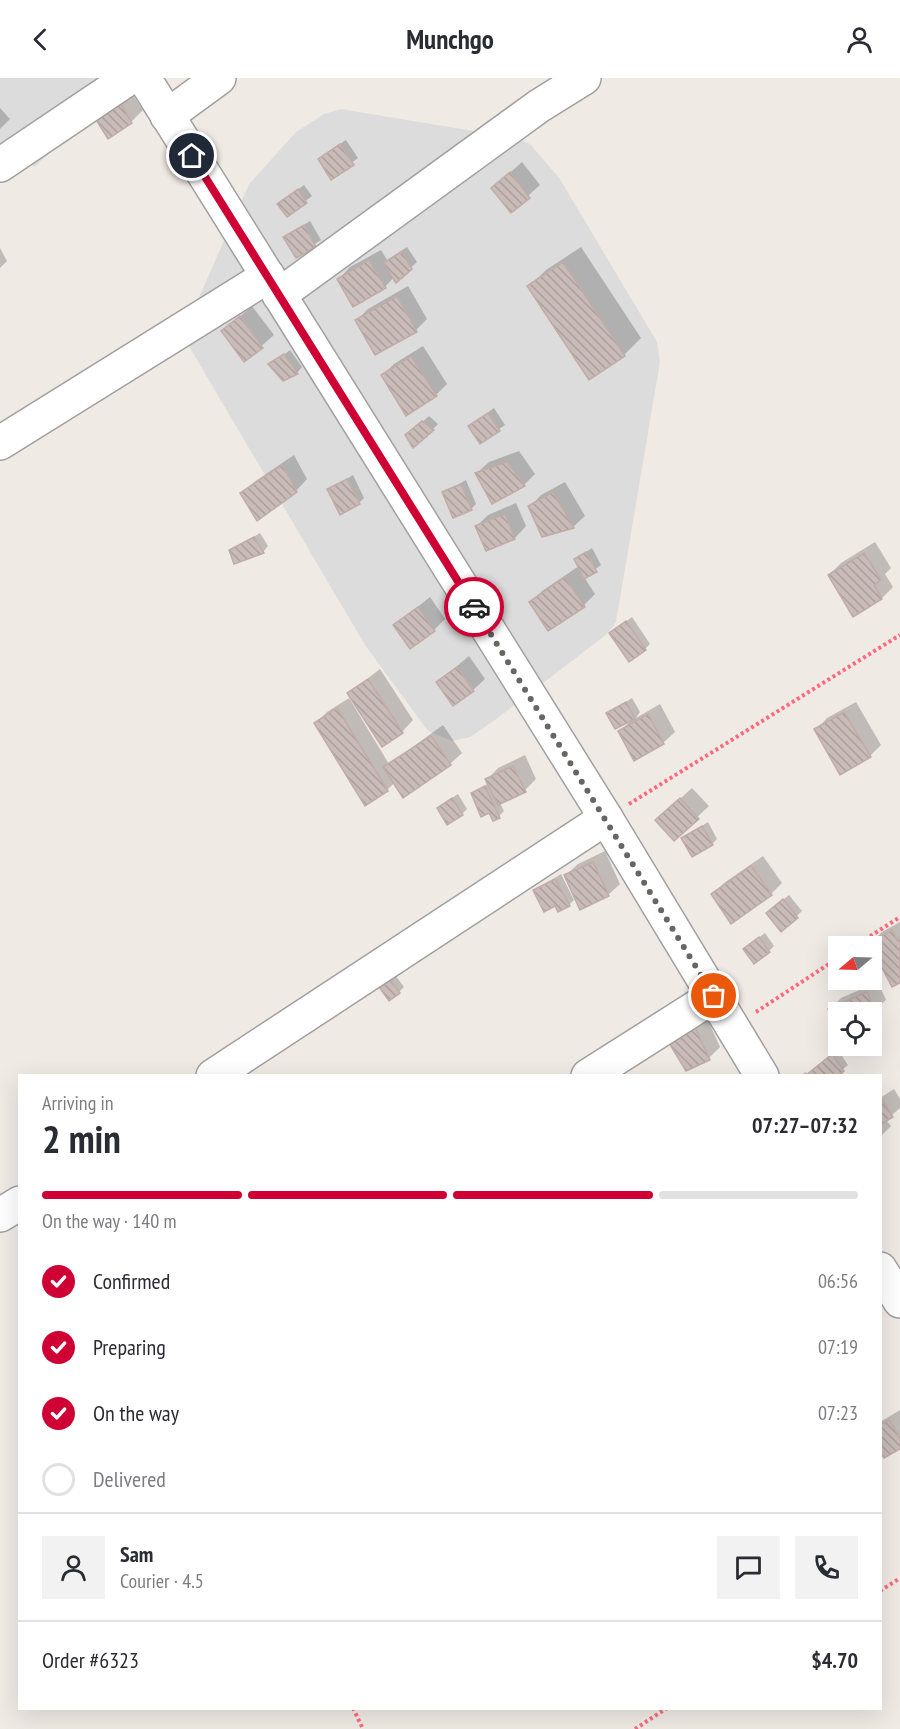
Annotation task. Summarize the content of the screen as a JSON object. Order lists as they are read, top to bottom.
{
  "north": "left",
  "page": {
    "header": "Munchgo",
    "heading": ["2 min", "Arriving in", "07:27–07:32"],
    "panel": [
      "Sam",
      "Courier · 4.5",
      "Order #6323",
      "$4.70"
    ],
    "bar": "On the way · 140 m",
    "list": [
      ["Confirmed", "06:56"],
      ["Preparing", "07:19"],
      ["On the way", "07:23"],
      "Delivered"
    ]
  }
}
